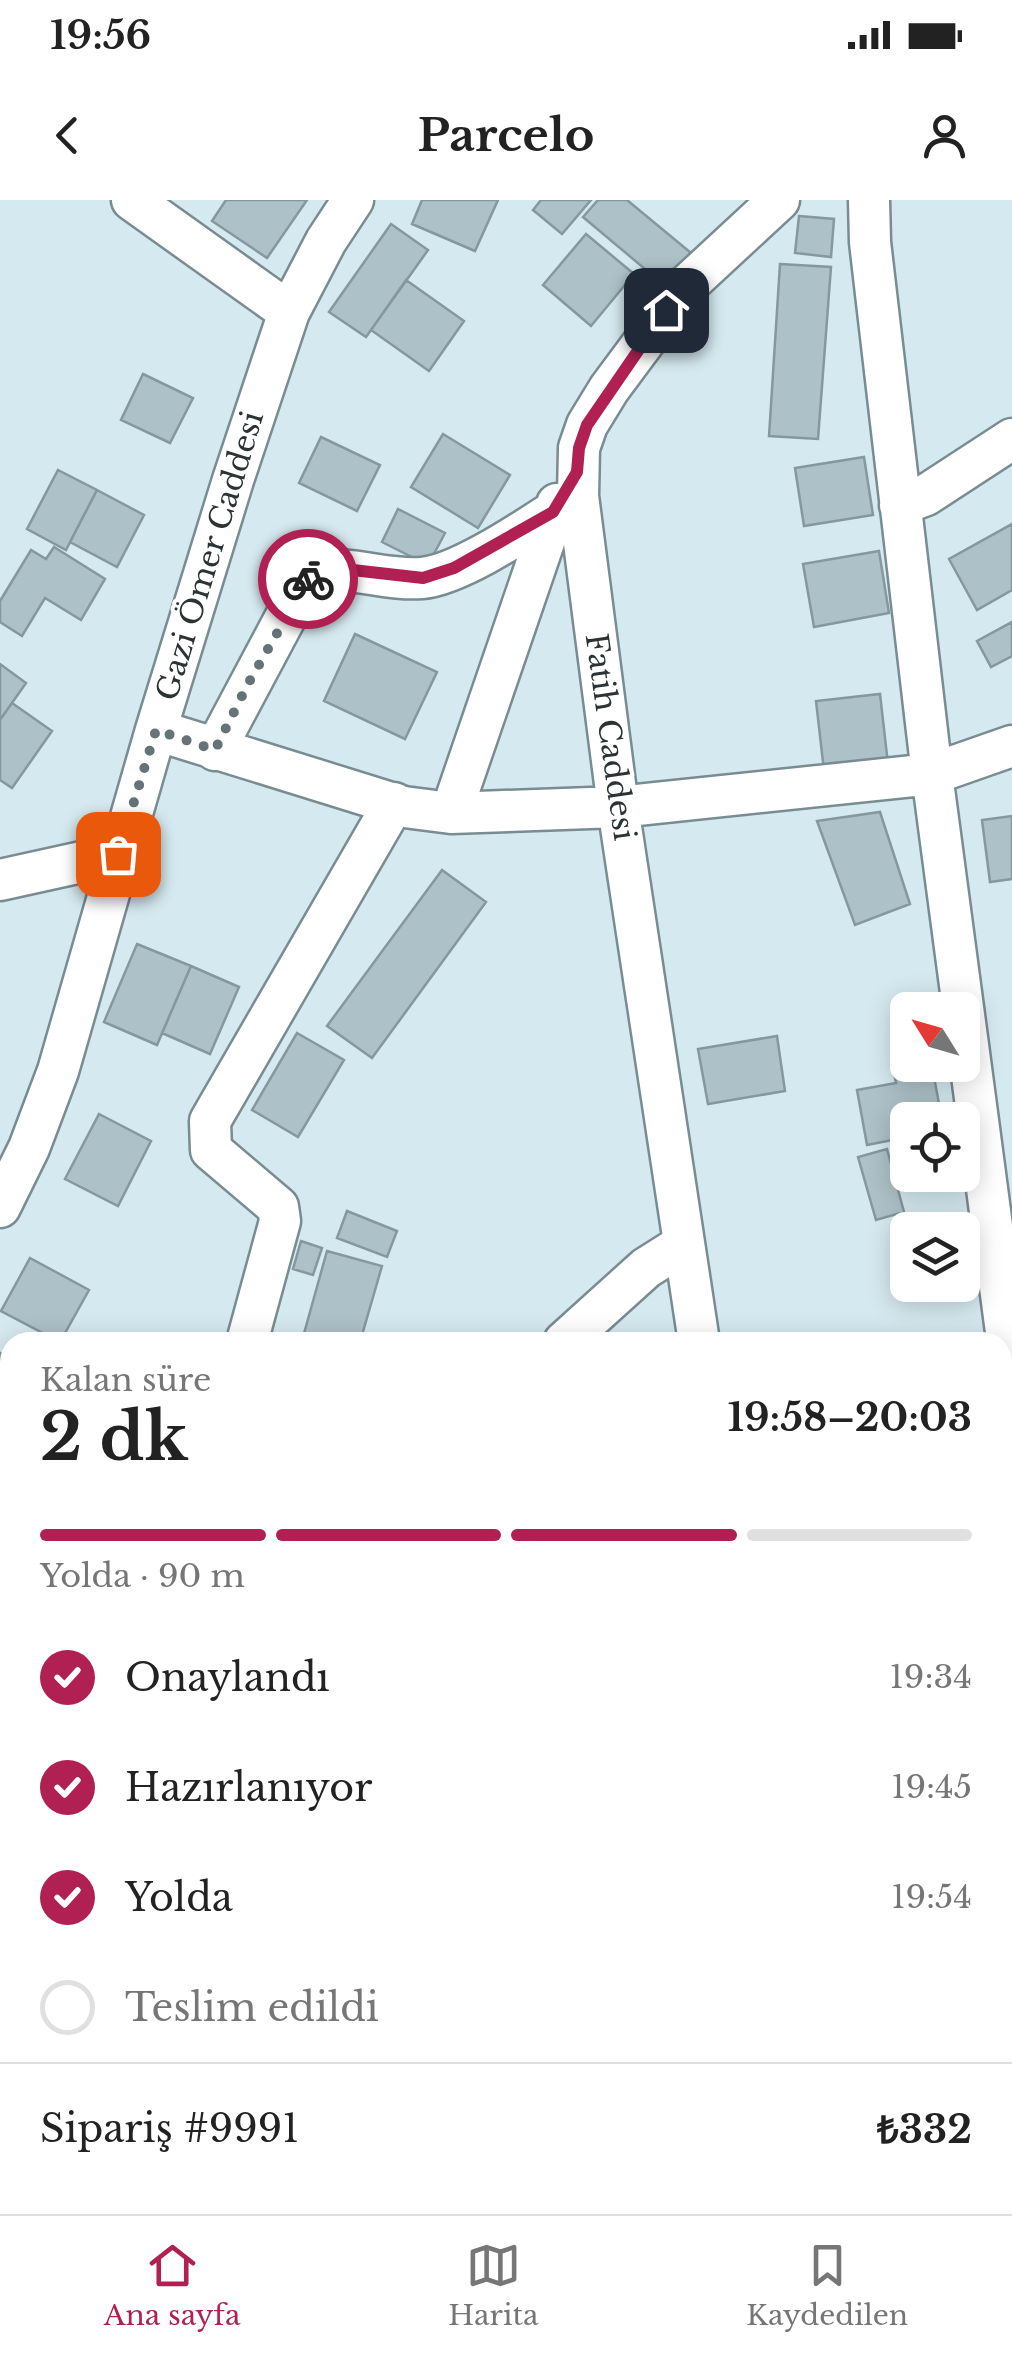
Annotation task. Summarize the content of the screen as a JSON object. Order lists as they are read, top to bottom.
{
  "streets": {
    "street": ["Gazi Ömer Caddesi", "Fatih Caddesi"]
  },
  "north": "top left",
  "page": {
    "status": "19:56",
    "header": "Parcelo",
    "heading": ["2 dk", "Kalan süre", "19:58–20:03"],
    "panel": ["Sipariş #9991", "₺332"],
    "bar": "Yolda · 90 m",
    "list": [
      ["Onaylandı", "19:34"],
      ["Hazırlanıyor", "19:45"],
      ["Yolda", "19:54"],
      "Teslim edildi"
    ],
    "tabs": ["Ana sayfa", "Harita", "Kaydedilen"]
  }
}
